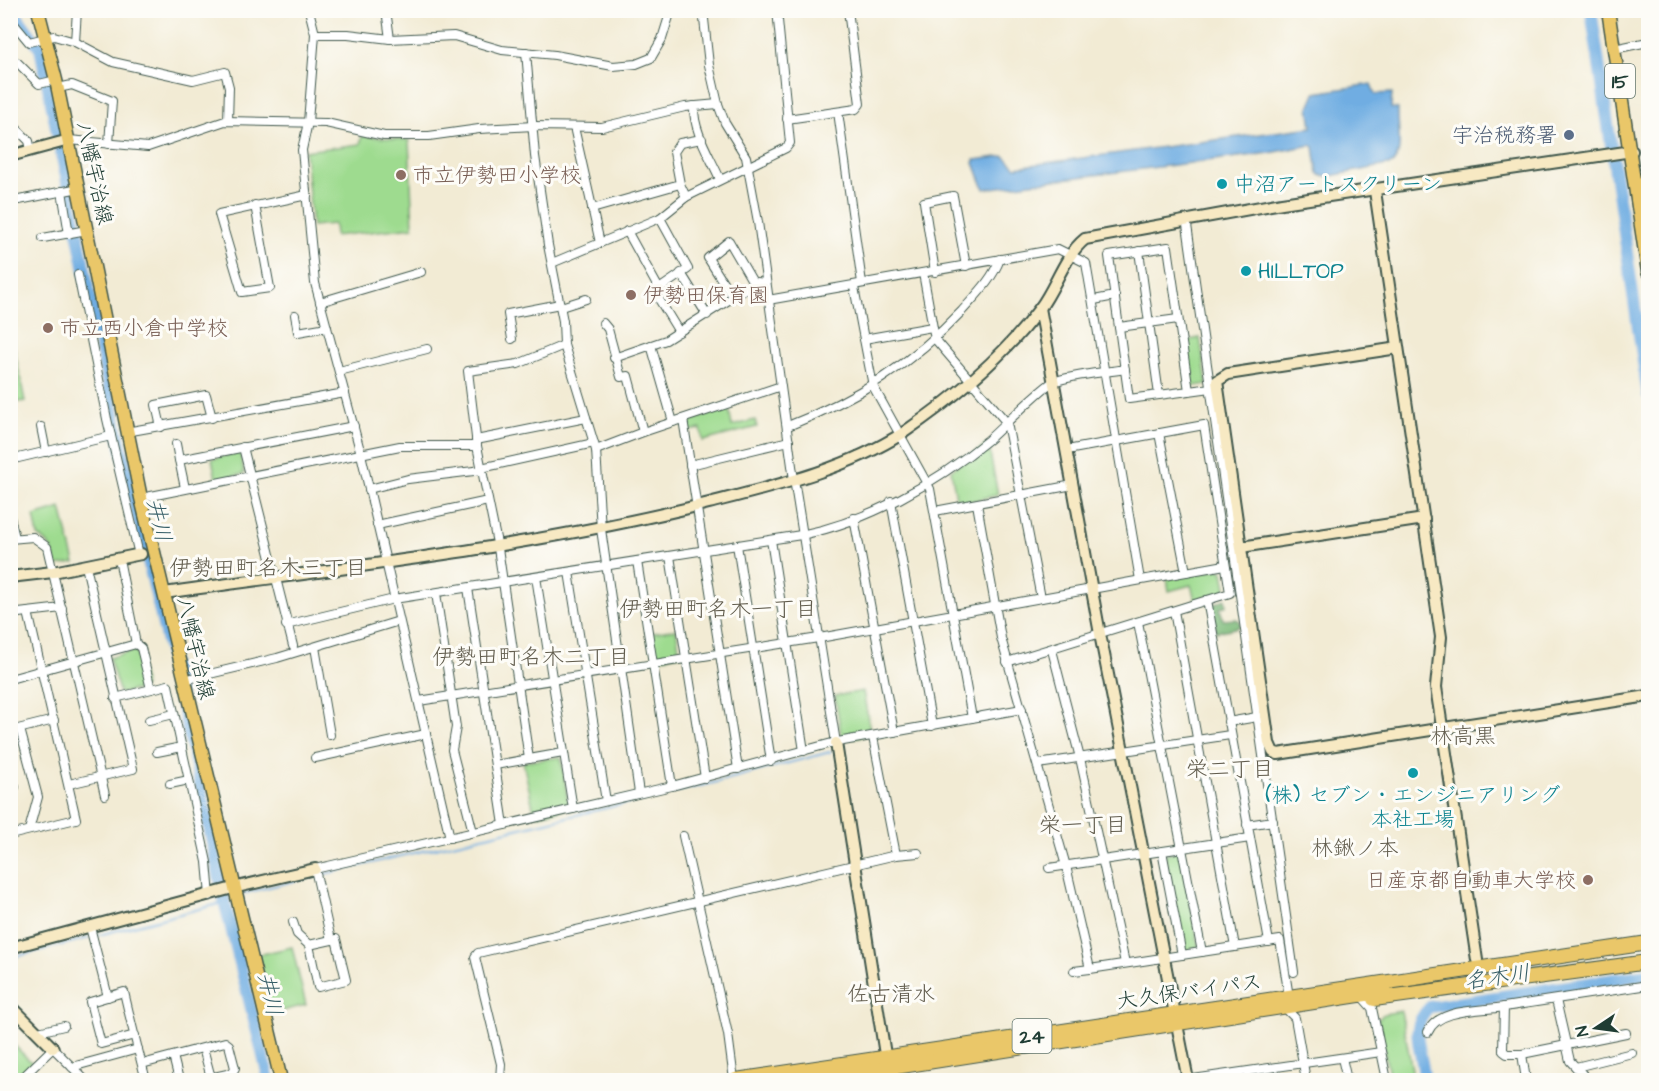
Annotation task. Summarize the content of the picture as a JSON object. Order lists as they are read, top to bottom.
{
  "streets": {
    "highway": ["大久保バイパス", "24"],
    "main road": ["15", "八幡宇治線"]
  },
  "districts": [
    "伊勢田町名木三丁目",
    "伊勢田町名木一丁目",
    "伊勢田町名木二丁目",
    "林高黒",
    "栄二丁目",
    "栄一丁目",
    "林鍬ノ本",
    "佐古清水"
  ],
  "water": ["井川", "名木川"],
  "places": [
    "宇治税務署",
    "市立伊勢田小学校",
    "中沼アートスクリーン",
    "HILLTOP",
    "伊勢田保育園",
    "市立西小倉中学校",
    "(株) セブン・エンジニアリング 本社工場",
    "日産京都自動車大学校"
  ],
  "north": "left"
}
